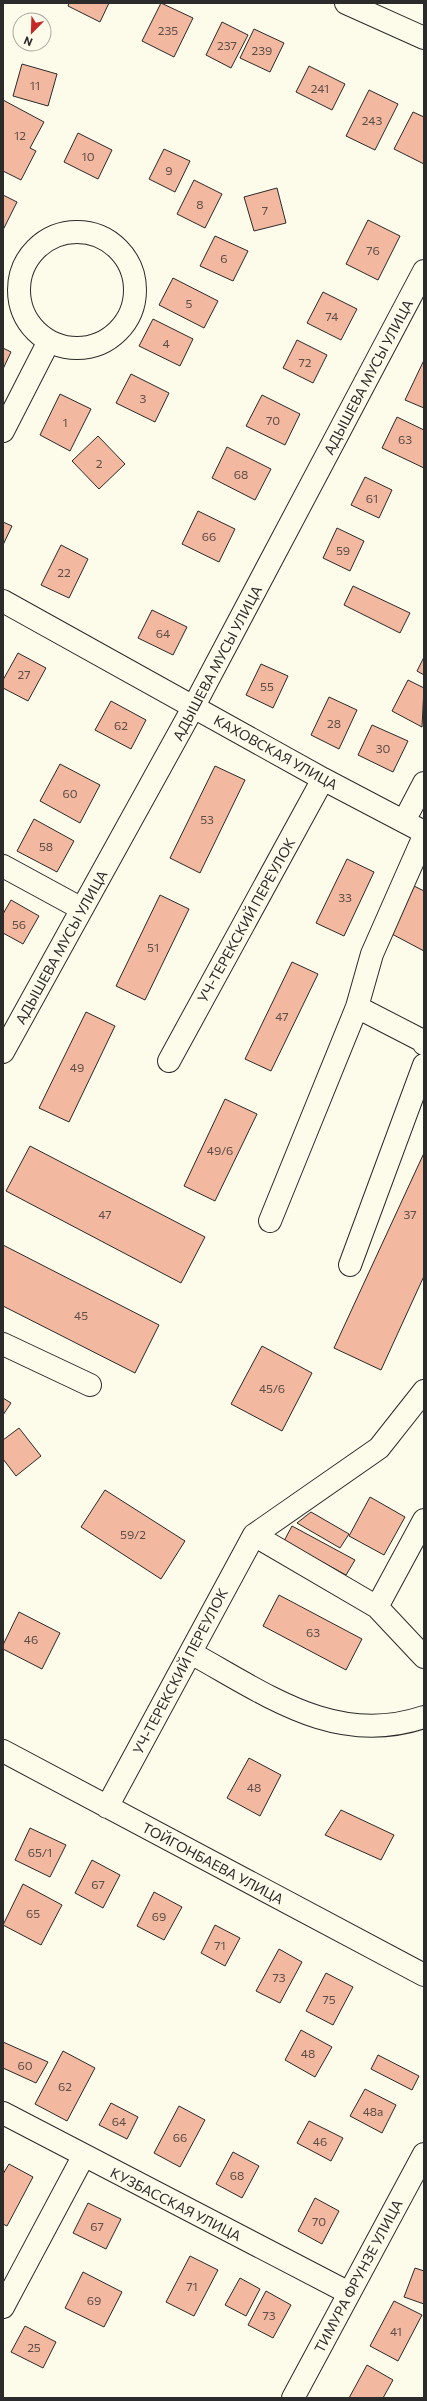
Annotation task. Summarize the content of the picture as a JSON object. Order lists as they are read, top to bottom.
{
  "streets": {
    "street": [
      "АДЫШЕВА МУСЫ УЛИЦА",
      "КАХОВСКАЯ УЛИЦА",
      "УЧ-ТЕРЕКСКИЙ ПЕРЕУЛОК",
      "ТОЙГОНБАЕВА УЛИЦА",
      "КУЗБАССКАЯ УЛИЦА",
      "ТИМУРА ФРУНЗЕ УЛИЦА"
    ]
  },
  "crossings": [
    ["АДЫШЕВА МУСЫ УЛИЦА", "КАХОВСКАЯ УЛИЦА"],
    ["КАХОВСКАЯ УЛИЦА", "УЧ-ТЕРЕКСКИЙ ПЕРЕУЛОК"],
    ["УЧ-ТЕРЕКСКИЙ ПЕРЕУЛОК", "ТОЙГОНБАЕВА УЛИЦА"],
    ["КУЗБАССКАЯ УЛИЦА", "ТИМУРА ФРУНЗЕ УЛИЦА"]
  ],
  "house_numbers": [
    "235",
    "237",
    "239",
    "11",
    "241",
    "243",
    "12",
    "10",
    "9",
    "8",
    "7",
    "76",
    "6",
    "5",
    "74",
    "4",
    "72",
    "3",
    "70",
    "1",
    "63",
    "2",
    "68",
    "61",
    "66",
    "59",
    "22",
    "64",
    "27",
    "55",
    "28",
    "62",
    "30",
    "60",
    "53",
    "58",
    "33",
    "56",
    "51",
    "47",
    "49",
    "49/6",
    "47",
    "37",
    "45",
    "45/6",
    "59/2",
    "63",
    "46",
    "48",
    "65/1",
    "67",
    "65",
    "69",
    "71",
    "73",
    "75",
    "48",
    "60",
    "62",
    "48а",
    "64",
    "66",
    "46",
    "68",
    "70",
    "67",
    "71",
    "69",
    "73",
    "41",
    "25"
  ],
  "north": "bottom left"
}
